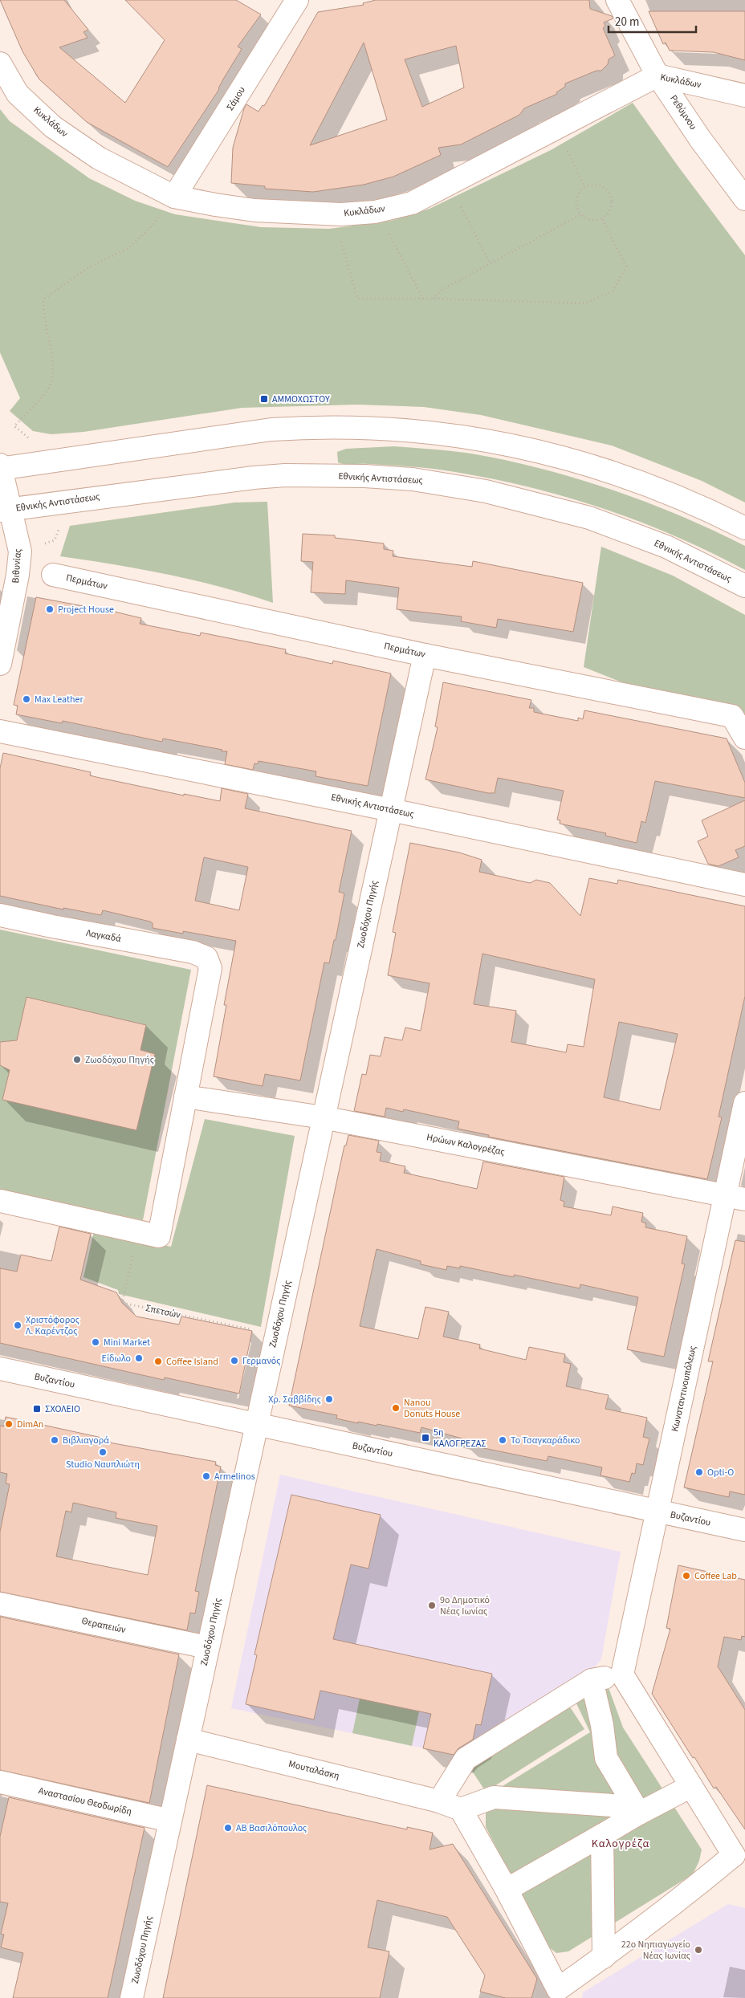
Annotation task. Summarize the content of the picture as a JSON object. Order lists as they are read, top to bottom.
{
  "streets": {
    "street": [
      "Κυκλάδων",
      "Σάμου",
      "Ρεθύμνου",
      "Εθνικής Αντιστάσεως",
      "Βιθυνίας",
      "Περμάτων",
      "Ζωοδόχου Πηγής",
      "Λαγκαδά",
      "Ηρώων Καλογρέζας",
      "Βυζαντίου",
      "Κωνσταντινουπόλεως",
      "Θεραπειών",
      "Μουταλάσκη",
      "Αναστασίου Θεοδωρίδη"
    ],
    "path": ["Σπετσών"]
  },
  "crossings": [
    ["Κυκλάδων", "Σάμου"],
    ["Κυκλάδων", "Ρεθύμνου"],
    ["Εθνικής Αντιστάσεως", "Βιθυνίας"],
    ["Εθνικής Αντιστάσεως", "Ζωοδόχου Πηγής"],
    ["Περμάτων", "Ζωοδόχου Πηγής"],
    ["Ζωοδόχου Πηγής", "Ηρώων Καλογρέζας"],
    ["Ζωοδόχου Πηγής", "Σπετσών"],
    ["Ζωοδόχου Πηγής", "Βυζαντίου"],
    ["Ζωοδόχου Πηγής", "Θεραπειών"],
    ["Ζωοδόχου Πηγής", "Μουταλάσκη"],
    ["Ζωοδόχου Πηγής", "Αναστασίου Θεοδωρίδη"],
    ["Λαγκαδά", "Ηρώων Καλογρέζας"],
    ["Ηρώων Καλογρέζας", "Κωνσταντινουπόλεως"],
    ["Βυζαντίου", "Κωνσταντινουπόλεως"]
  ],
  "districts": ["Καλογρέζα"],
  "places": {
    "transit": ["ΑΜΜΟΧΩΣΤΟΥ", "ΣΧΟΛΕΙΟ", "5η ΚΑΛΟΓΡΕΖΑΣ"],
    "other": [
      "Project House",
      "Max Leather",
      "Ζωοδόχου Πηγής",
      "Χριστόφορος Λ. Καρέντζος",
      "Mini Market",
      "Είδωλο",
      "Γερμανός",
      "Coffee Island",
      "Χρ. Σαββίδης",
      "Nanou Donuts House",
      "DimAn",
      "Βιβλιαγορά",
      "Το Τσαγκαράδικο",
      "Studio Ναυπλιώτη",
      "Opti-O",
      "Armelinos",
      "Coffee Lab",
      "9ο Δημοτικό Νέας Ιωνίας",
      "ΑΒ Βασιλόπουλος",
      "22ο Νηπιαγωγείο Νέας Ιωνίας"
    ]
  },
  "scale_bar": "20 m"
}
